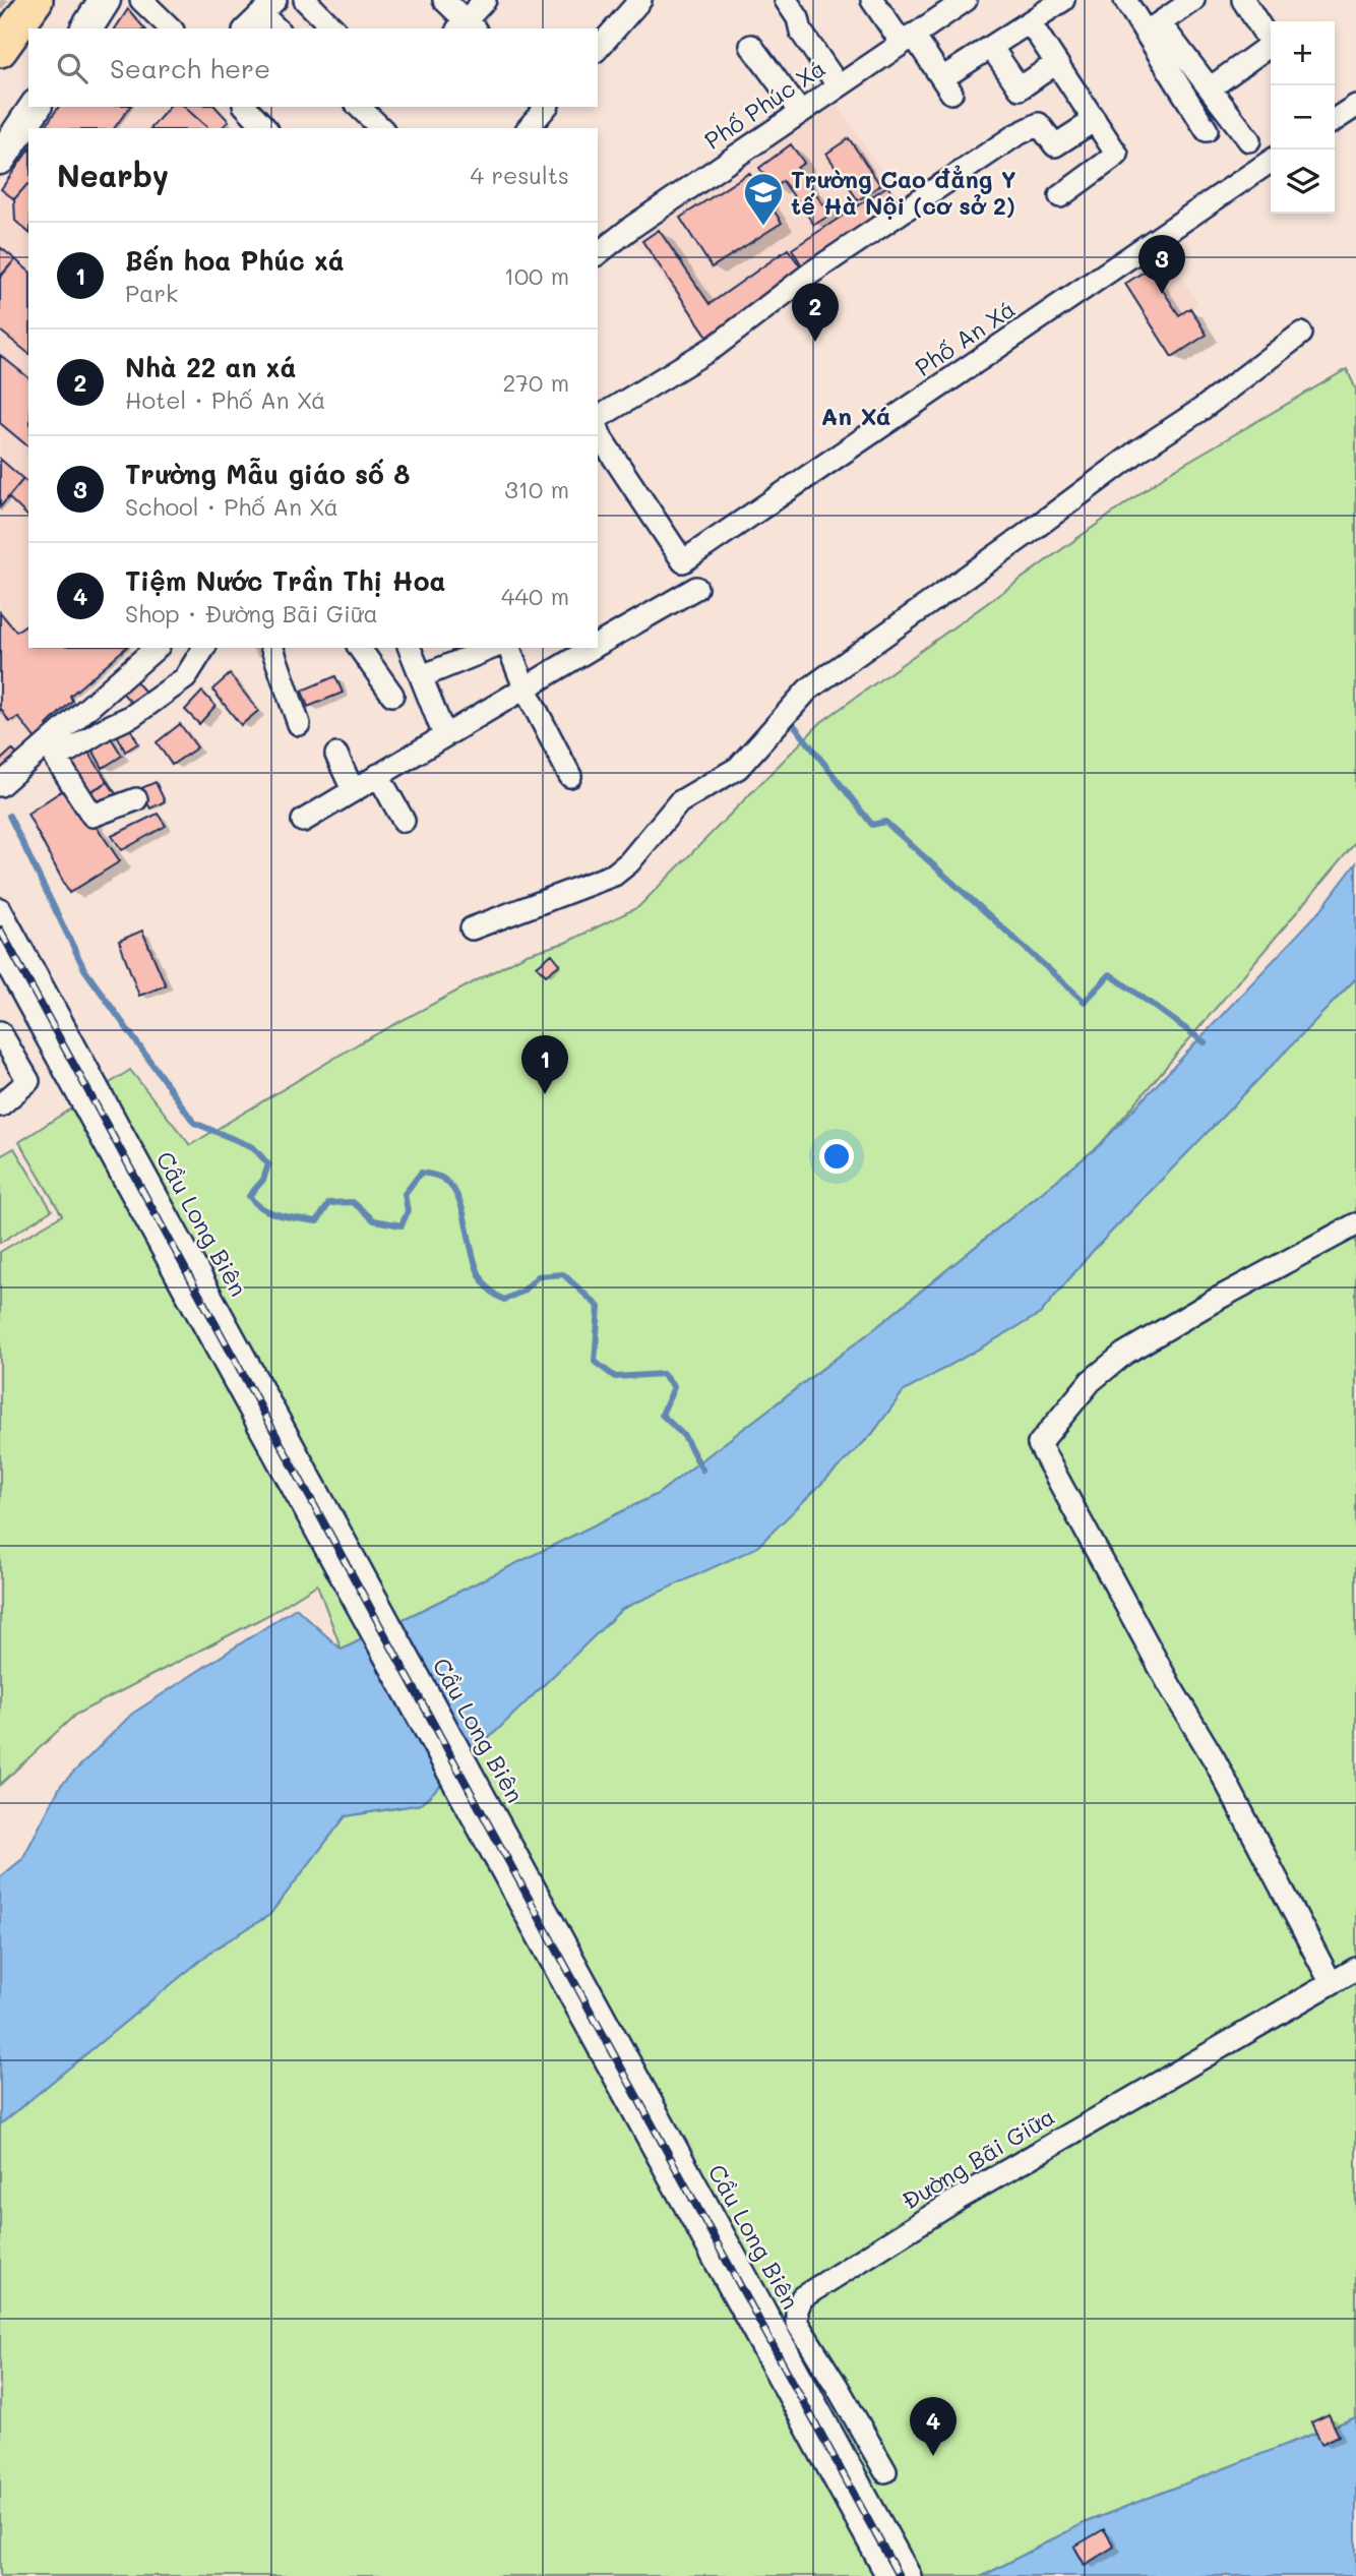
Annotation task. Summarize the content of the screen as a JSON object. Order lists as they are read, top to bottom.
{
  "streets": {
    "street": [
      "Phố Phúc Xá",
      "Phố An Xá",
      "Cầu Long Biên",
      "Đường Bãi Giữa"
    ]
  },
  "districts": ["An Xá"],
  "places": {
    "school or university": ["Trường Cao đẳng Y tế Hà Nội (cơ sở 2)"]
  },
  "page": {
    "map_buttons": ["+", "−"],
    "search": "Search here",
    "heading": ["Nearby", "4 results"],
    "list": [
      {
        "mark": "1",
        "name": "Bến hoa Phúc xá",
        "note": "Park",
        "value": "100 m"
      },
      {
        "mark": "2",
        "name": "Nhà 22 an xá",
        "note": "Hotel · Phố An Xá",
        "value": "270 m"
      },
      {
        "mark": "3",
        "name": "Trường Mẫu giáo số 8",
        "note": "School · Phố An Xá",
        "value": "310 m"
      },
      {
        "mark": "4",
        "name": "Tiệm Nước Trần Thị Hoa",
        "note": "Shop · Đường Bãi Giữa",
        "value": "440 m"
      }
    ],
    "pins": [
      "3",
      "2",
      "1",
      "4"
    ]
  }
}
